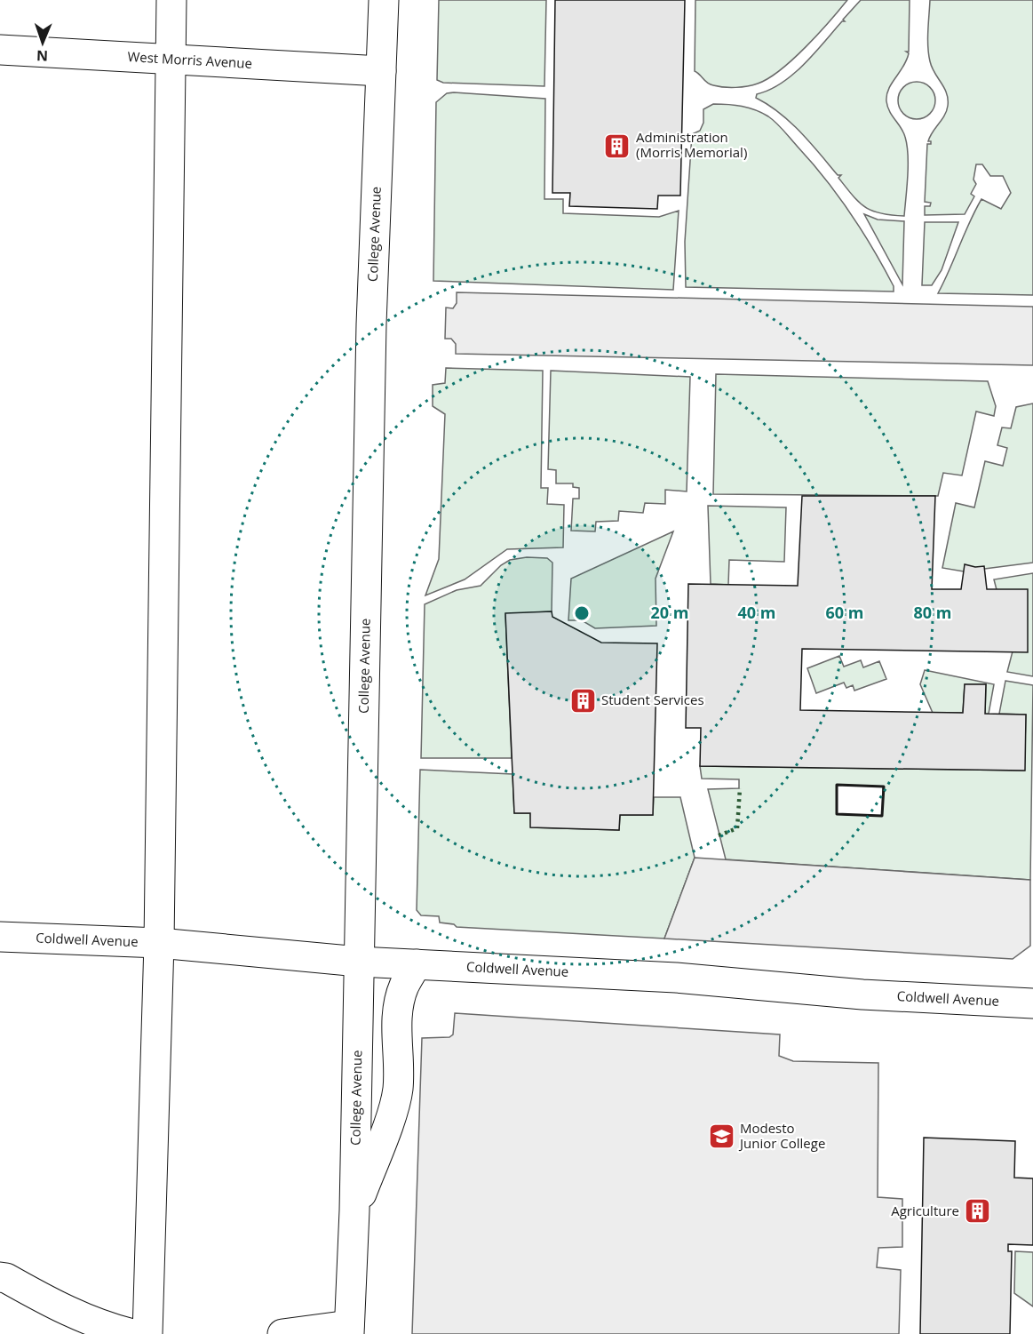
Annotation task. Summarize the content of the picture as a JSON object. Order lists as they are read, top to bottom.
{
  "streets": {
    "street": ["West Morris Avenue", "College Avenue", "Coldwell Avenue"]
  },
  "crossings": [
    ["West Morris Avenue", "College Avenue"],
    ["College Avenue", "Coldwell Avenue"]
  ],
  "places": {
    "building": ["Administration (Morris Memorial)", "Student Services", "Agriculture"],
    "school or university": ["Modesto Junior College"]
  },
  "north": "bottom",
  "rings": [
    "20 m",
    "40 m",
    "60 m",
    "80 m"
  ]
}
